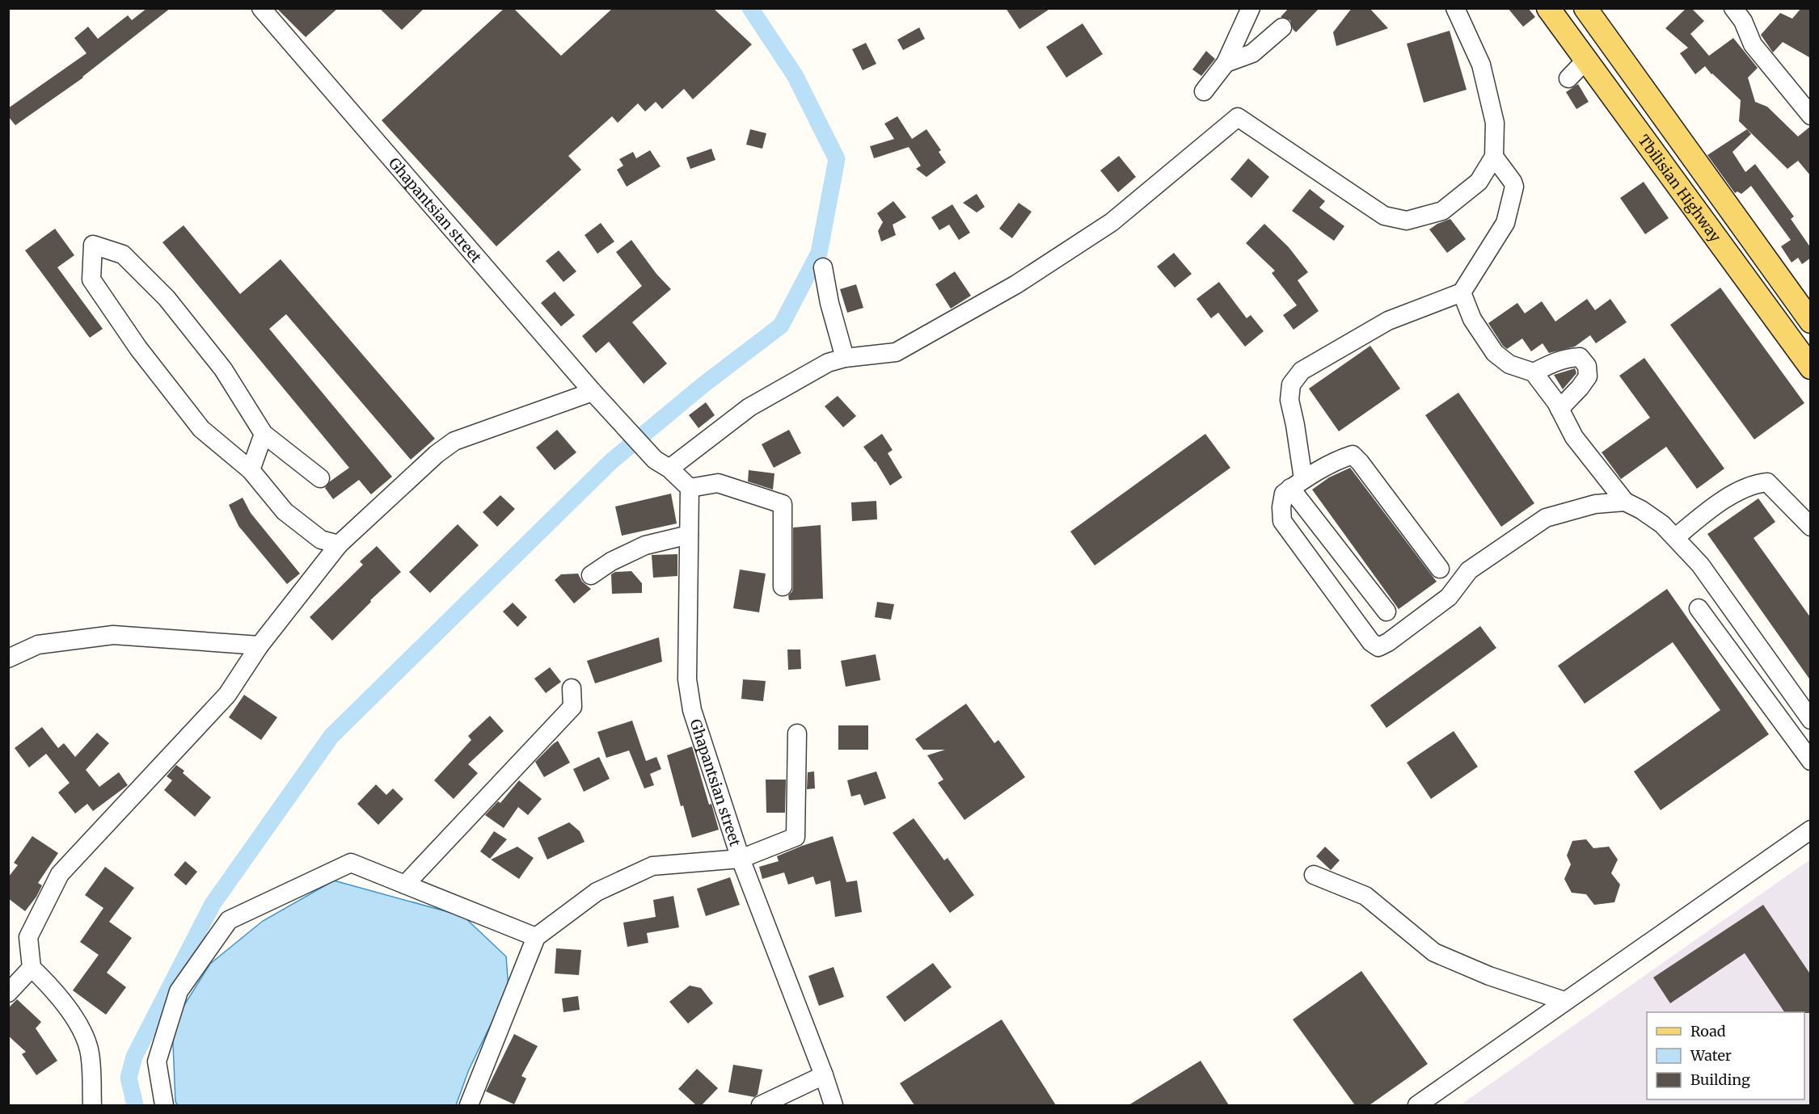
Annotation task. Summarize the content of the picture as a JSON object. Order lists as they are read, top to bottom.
{
  "streets": {
    "main road": ["Tbilisian Highway"],
    "street": ["Ghapantsian street"]
  },
  "legend": ["Road", "Water", "Building"]
}
